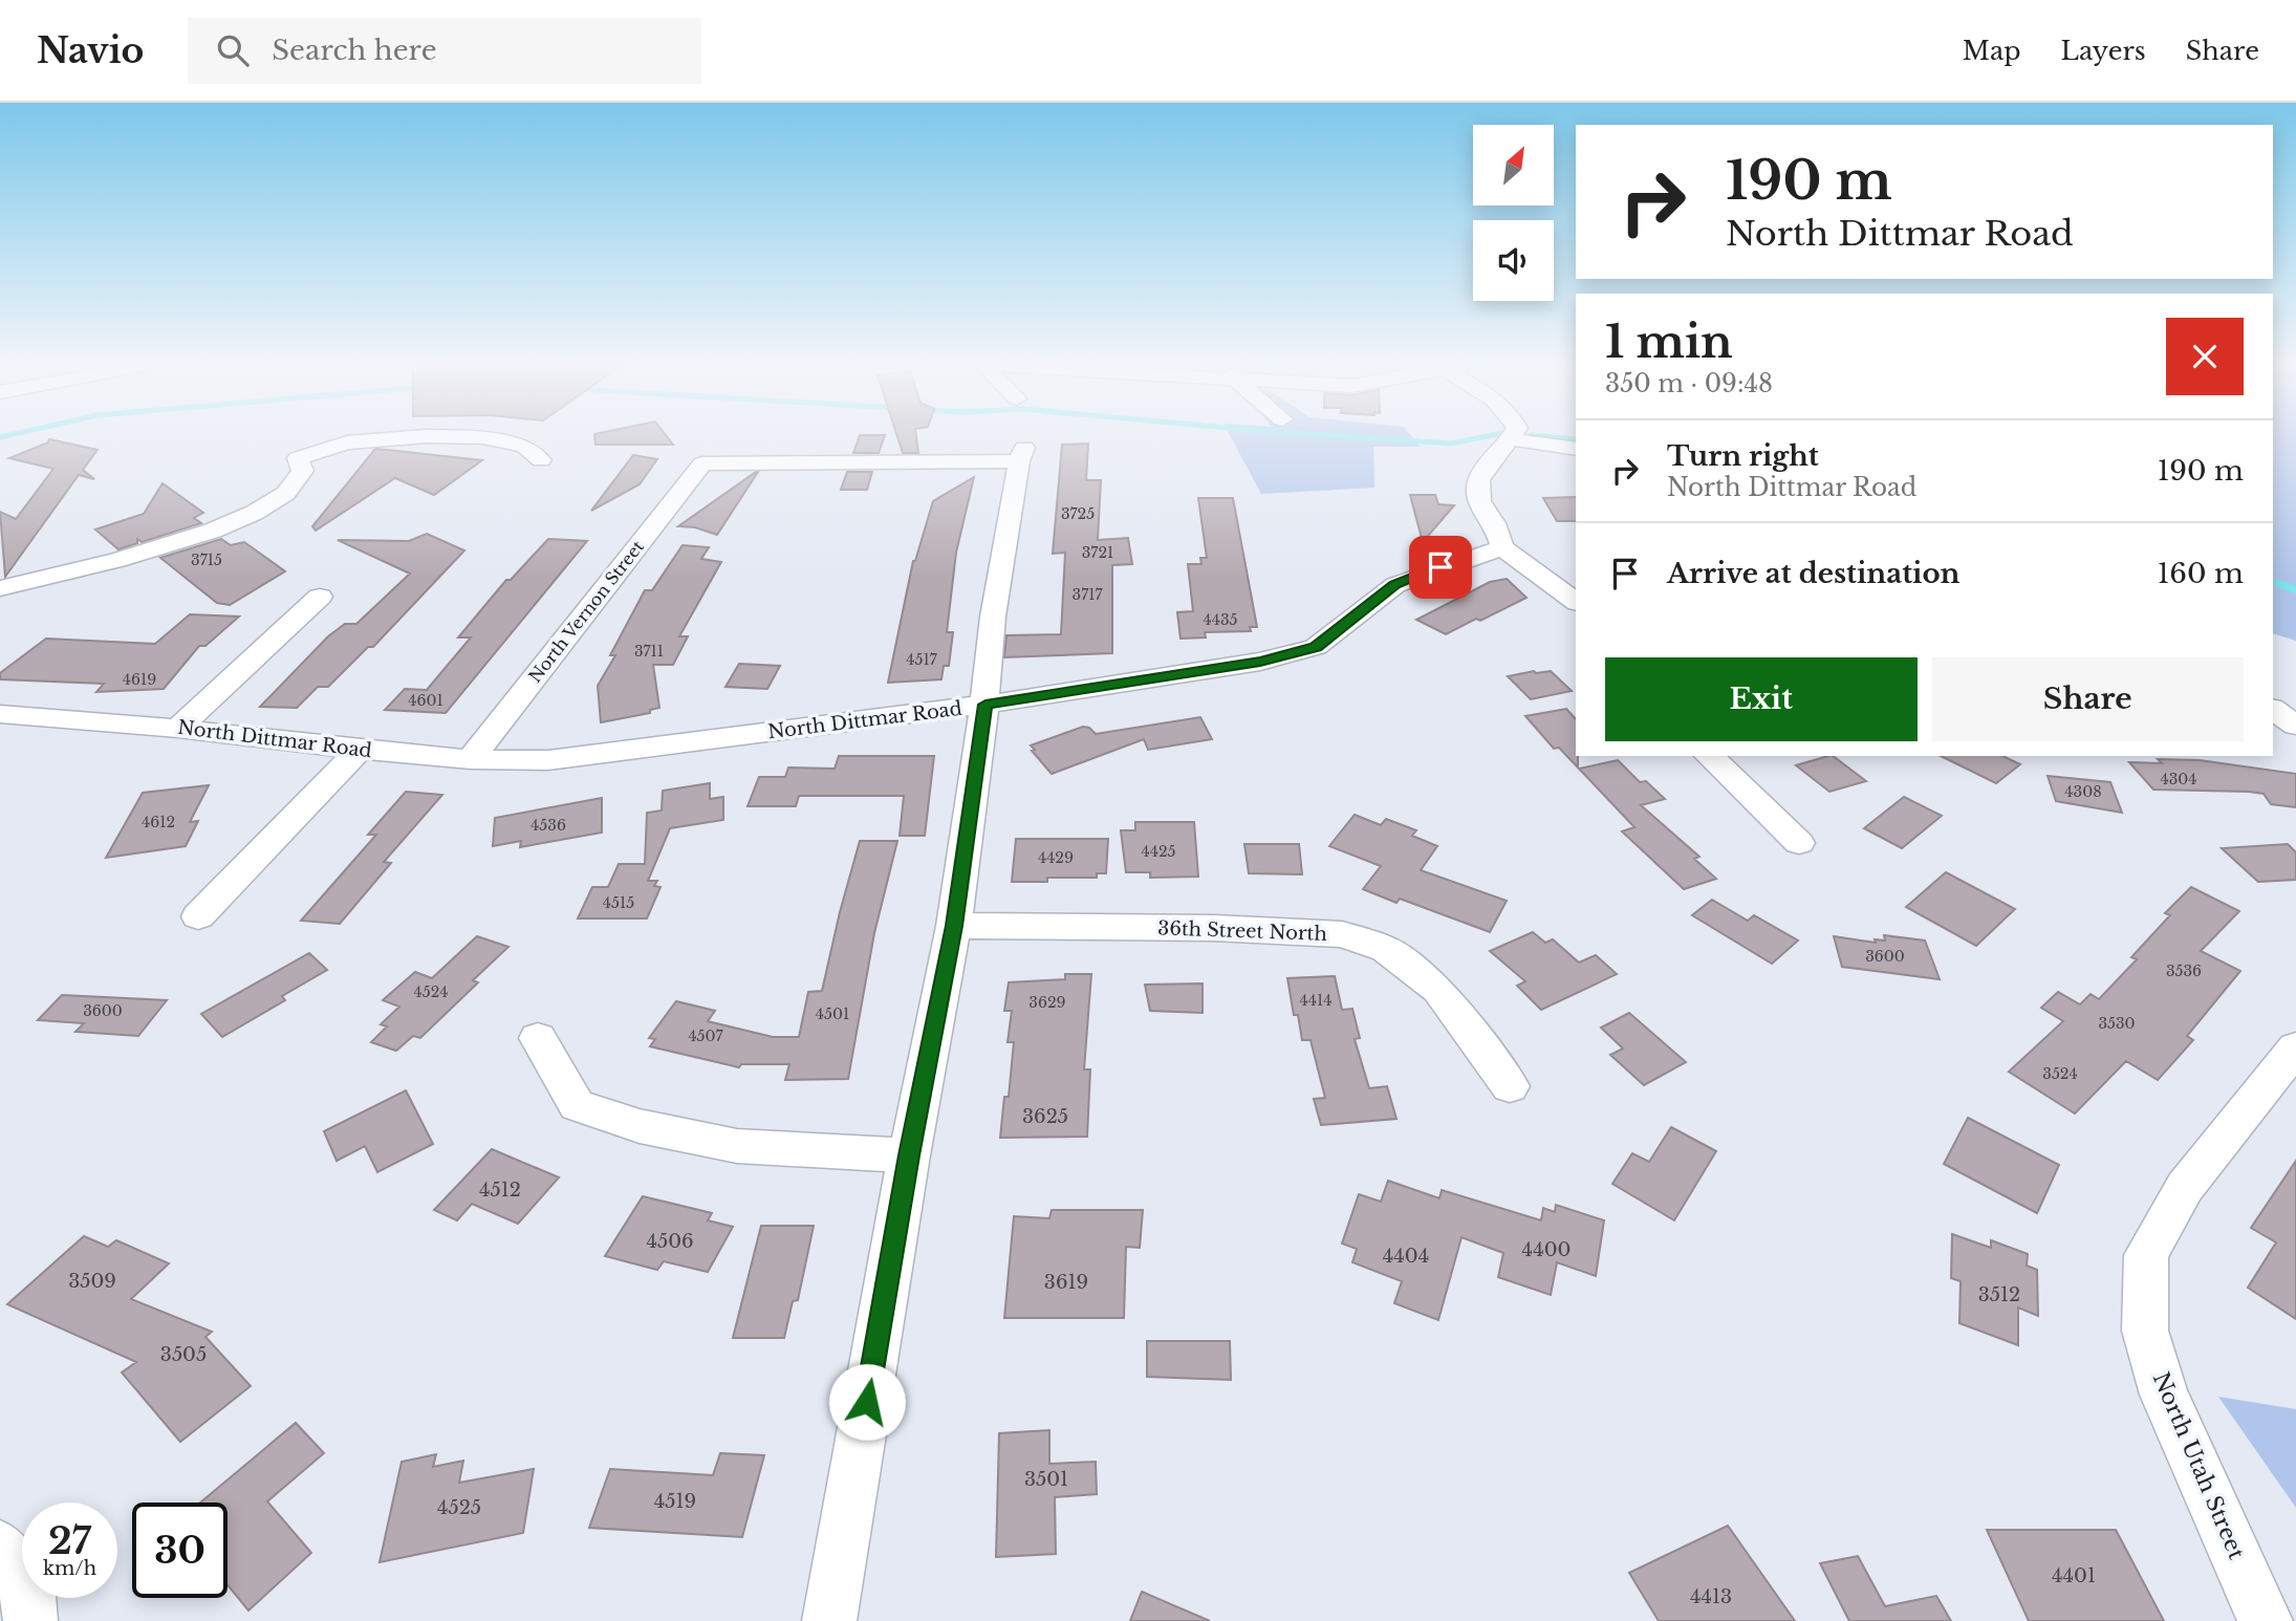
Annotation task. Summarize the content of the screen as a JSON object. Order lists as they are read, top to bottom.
{
  "streets": {
    "street": [
      "North Vernon Street",
      "North Dittmar Road",
      "36th Street North",
      "North Utah Street"
    ]
  },
  "crossings": [
    ["North Vernon Street", "North Dittmar Road"]
  ],
  "house_numbers": [
    "3725",
    "3721",
    "3715",
    "3717",
    "4435",
    "3711",
    "4517",
    "4619",
    "4601",
    "4304",
    "4308",
    "4612",
    "4536",
    "4425",
    "4429",
    "4515",
    "3600",
    "3536",
    "4524",
    "4414",
    "3629",
    "3600",
    "4501",
    "3530",
    "4507",
    "3524",
    "3625",
    "4512",
    "4506",
    "4400",
    "4404",
    "3509",
    "3619",
    "3512",
    "3505",
    "3501",
    "4519",
    "4525",
    "4401",
    "4413"
  ],
  "north": "top right",
  "page": {
    "header": "Navio",
    "search": "Search here",
    "nav": ["Map", "Layers", "Share"],
    "turn": ["190 m", "North Dittmar Road"],
    "heading": ["1 min", "350 m · 09:48"],
    "list": [
      {
        "name": "Turn right",
        "note": "North Dittmar Road",
        "value": "190 m"
      },
      {
        "name": "Arrive at destination",
        "value": "160 m"
      }
    ],
    "buttons": ["Exit", "Share"],
    "speed": "27 km/h",
    "limit": "30"
  }
}
